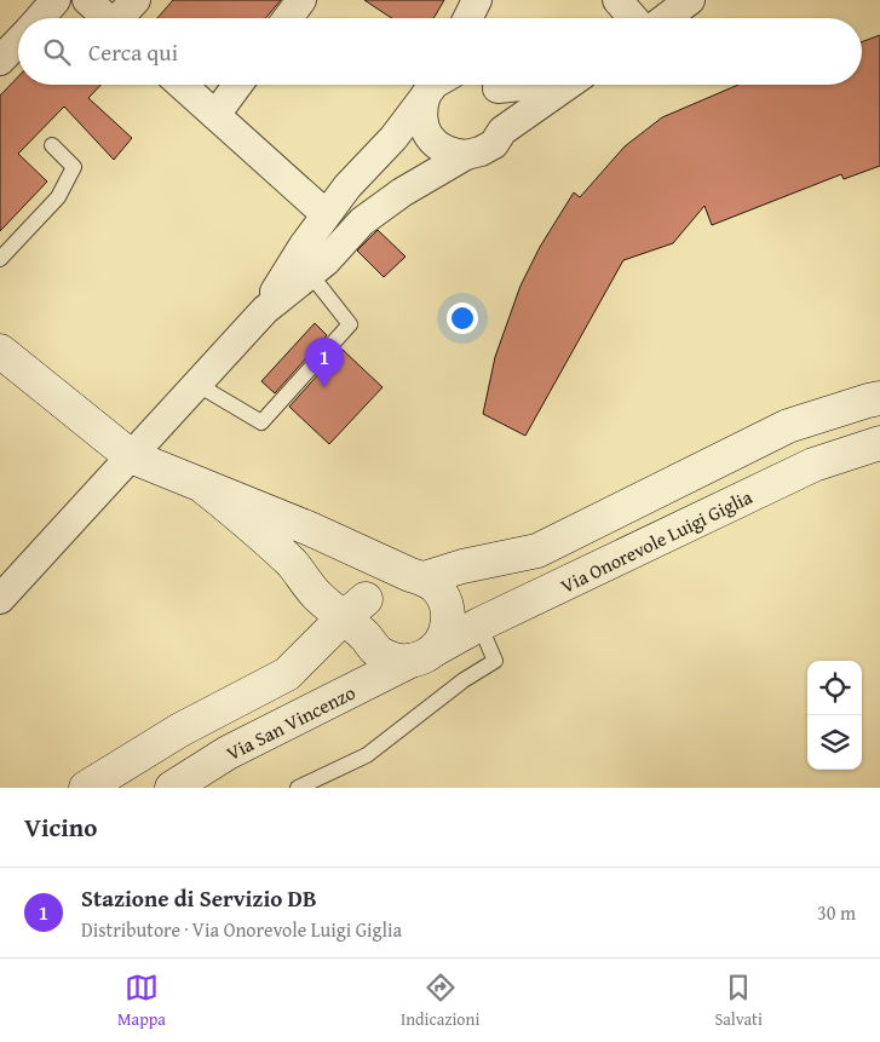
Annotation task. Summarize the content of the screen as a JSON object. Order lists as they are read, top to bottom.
{
  "streets": {
    "main road": ["Via Onorevole Luigi Giglia", "Via San Vincenzo"]
  },
  "crossings": [
    ["Via Onorevole Luigi Giglia", "Via San Vincenzo"]
  ],
  "page": {
    "search": "Cerca qui",
    "pins": "1",
    "heading": "Vicino",
    "list": [
      {
        "mark": "1",
        "name": "Stazione di Servizio DB",
        "note": "Distributore · Via Onorevole Luigi Giglia",
        "value": "30 m"
      }
    ],
    "nav": ["Mappa", "Indicazioni", "Salvati"]
  }
}
